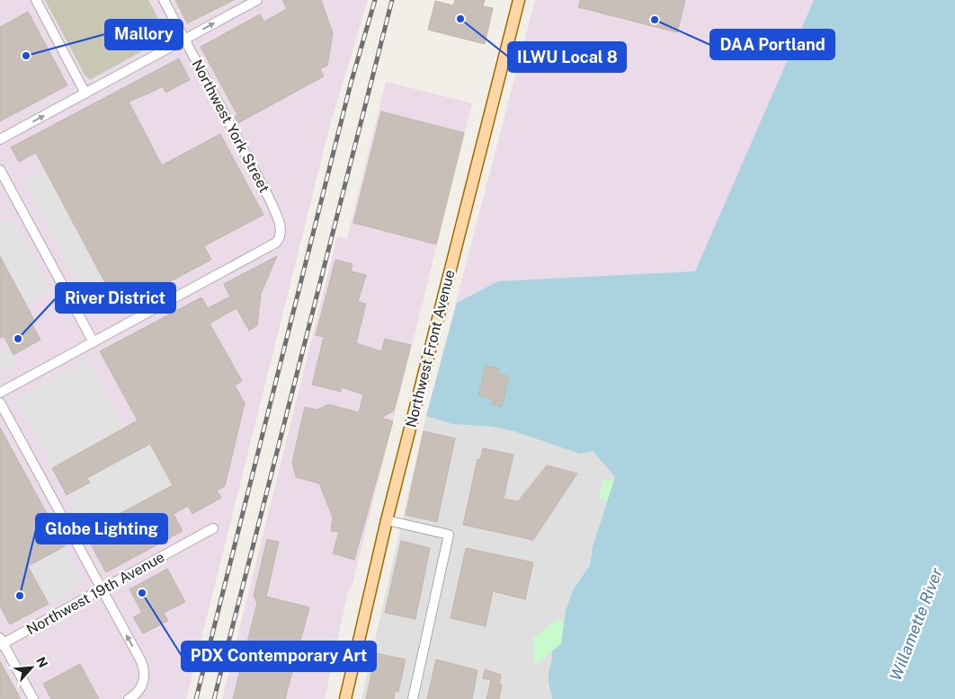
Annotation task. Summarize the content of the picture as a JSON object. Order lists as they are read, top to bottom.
{
  "streets": {
    "main road": ["Northwest Front Avenue"],
    "street": ["Northwest York Street", "Northwest 19th Avenue"]
  },
  "water": ["Willamette River"],
  "places": [
    "ILWU Local 8",
    "DAA Portland",
    "Mallory",
    "River District",
    "PDX Contemporary Art",
    "Globe Lighting"
  ],
  "north": "top right"
}
